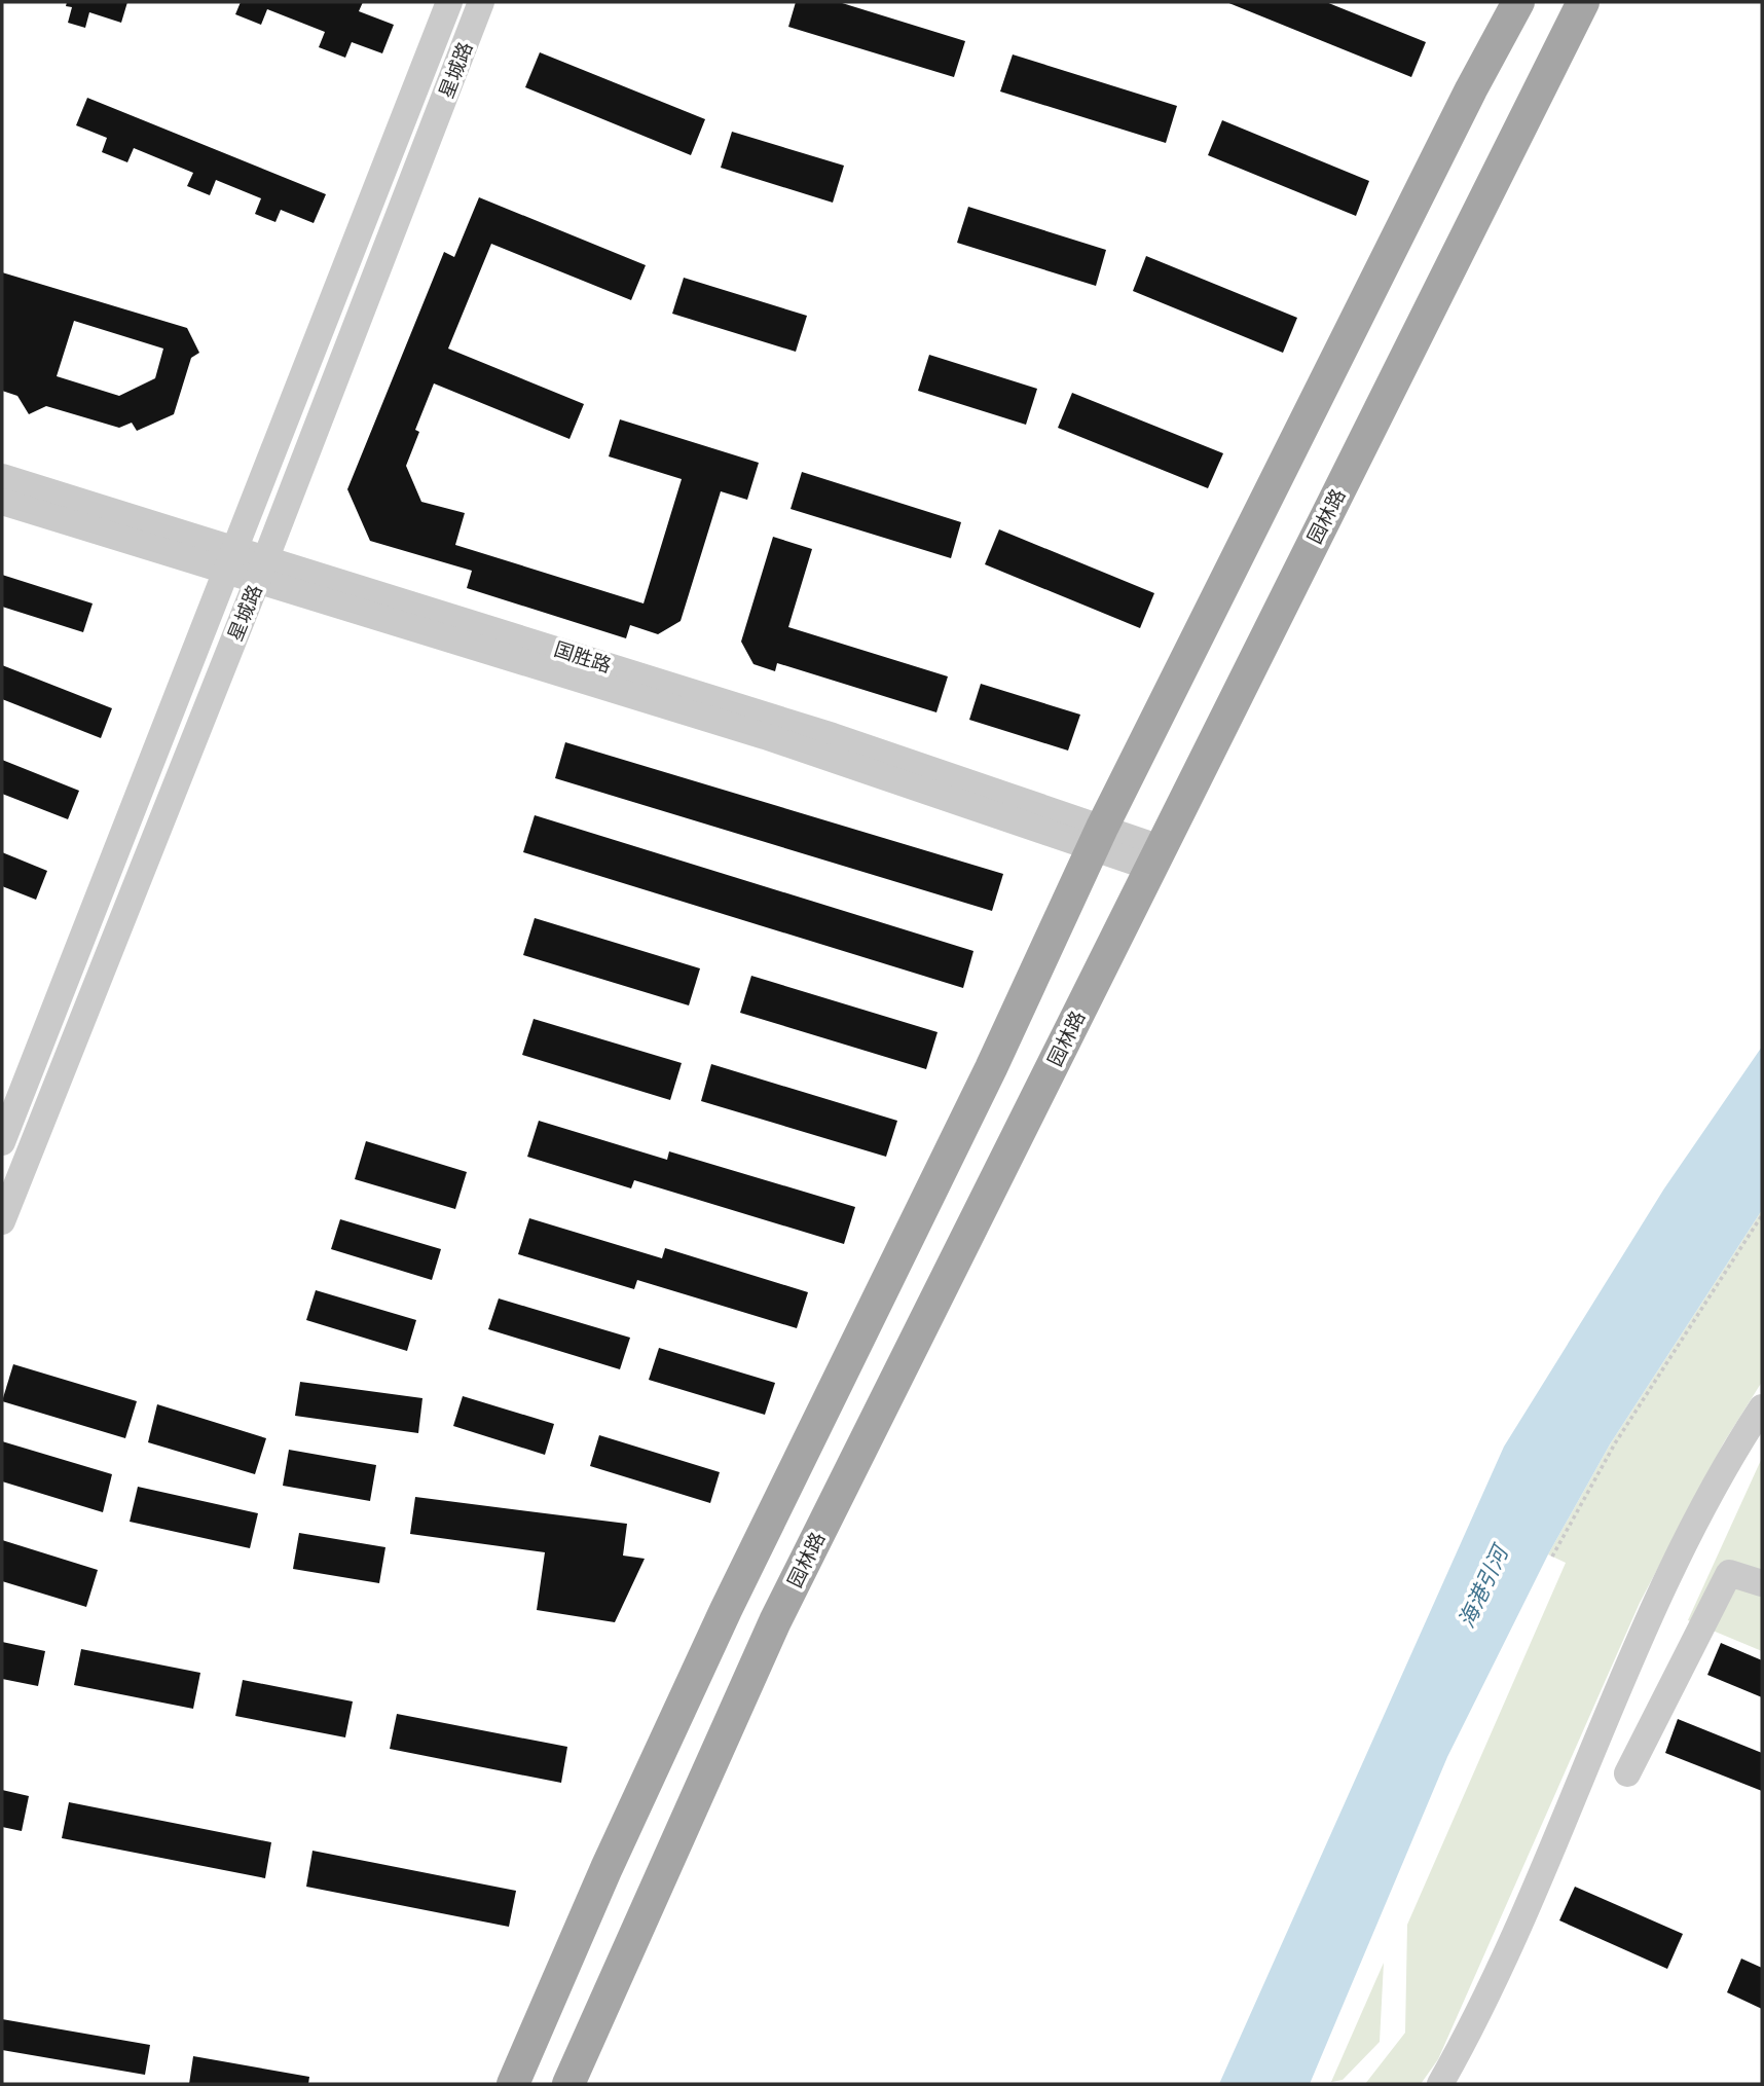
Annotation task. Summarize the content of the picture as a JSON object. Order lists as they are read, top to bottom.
{
  "streets": {
    "main road": ["园林路"],
    "street": ["星城路", "国胜路"]
  },
  "crossings": [
    ["星城路", "国胜路"],
    ["园林路", "国胜路"]
  ],
  "water": ["海港引河"]
}
